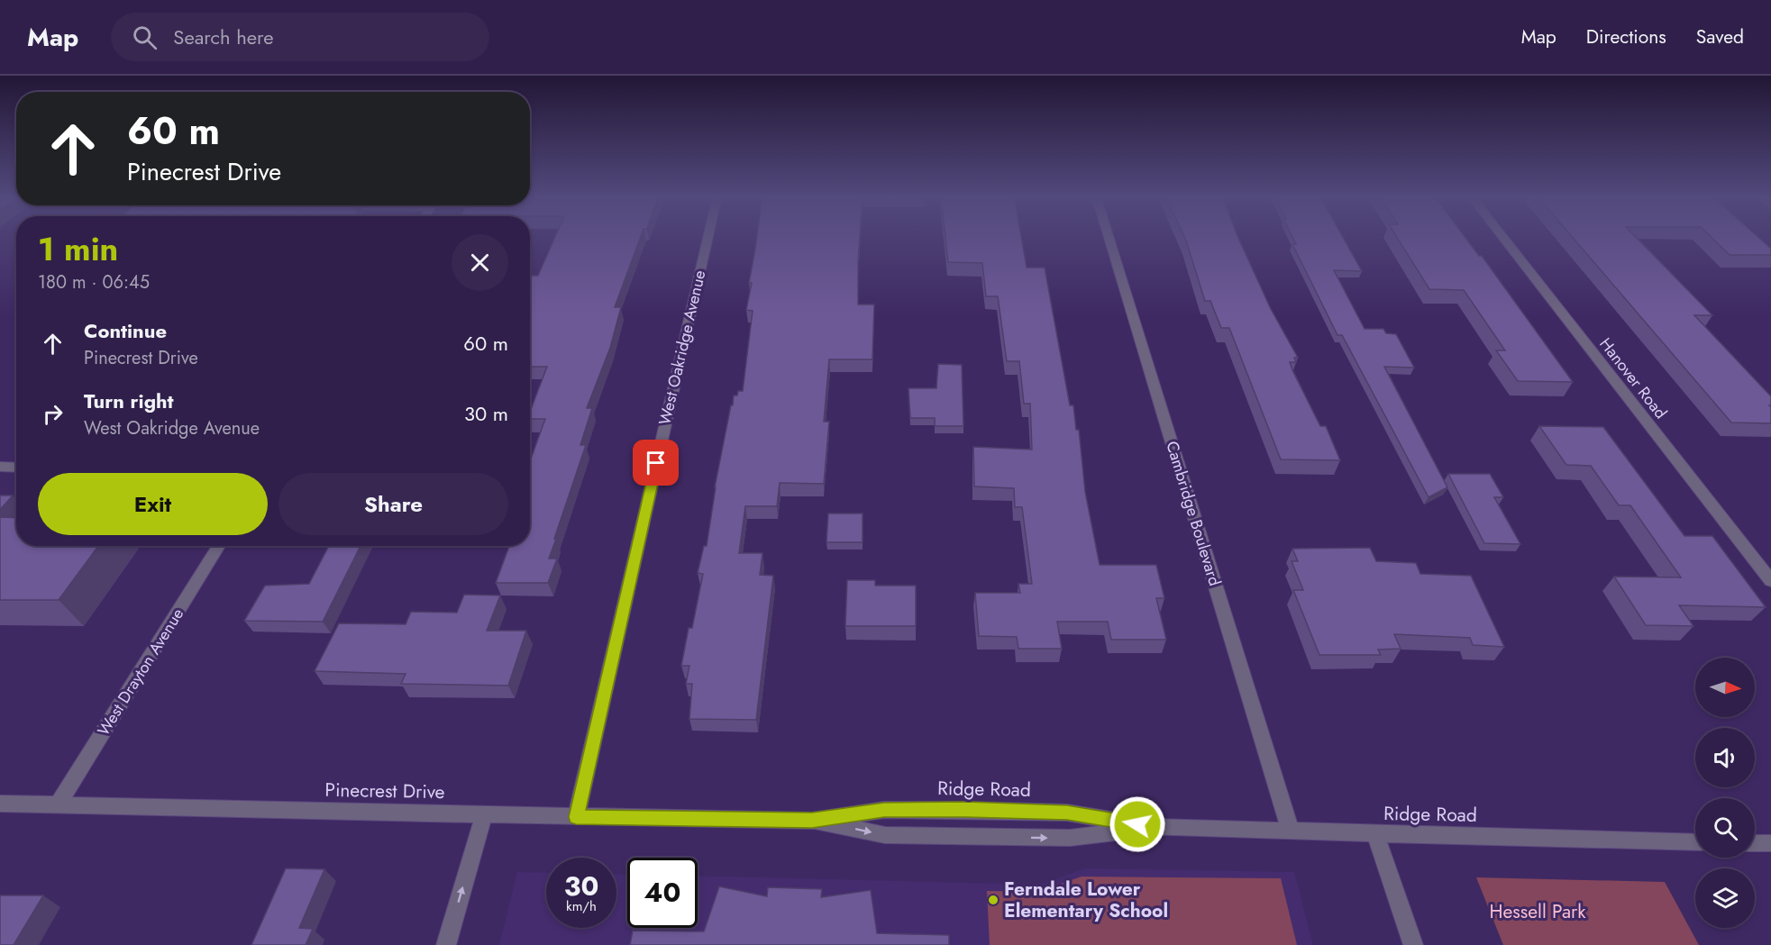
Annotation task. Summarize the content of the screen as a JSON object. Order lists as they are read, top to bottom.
{
  "streets": {
    "street": [
      "West Oakridge Avenue",
      "Hanover Road",
      "Cambridge Boulevard",
      "West Drayton Avenue",
      "Ridge Road",
      "Pinecrest Drive"
    ]
  },
  "crossings": [
    ["West Oakridge Avenue", "Pinecrest Drive"],
    ["Cambridge Boulevard", "Ridge Road"],
    ["West Drayton Avenue", "Pinecrest Drive"],
    ["Ridge Road", "Pinecrest Drive"]
  ],
  "parks": ["Hessell Park"],
  "places": ["Ferndale Lower Elementary School"],
  "north": "right",
  "page": {
    "header": "Map",
    "search": "Search here",
    "nav": ["Map", "Directions", "Saved"],
    "turn": ["60 m", "Pinecrest Drive"],
    "heading": ["1 min", "180 m · 06:45"],
    "list": [
      {
        "name": "Continue",
        "note": "Pinecrest Drive",
        "value": "60 m"
      },
      {
        "name": "Turn right",
        "note": "West Oakridge Avenue",
        "value": "30 m"
      }
    ],
    "buttons": ["Exit", "Share"],
    "speed": "30 km/h",
    "limit": "40"
  }
}
